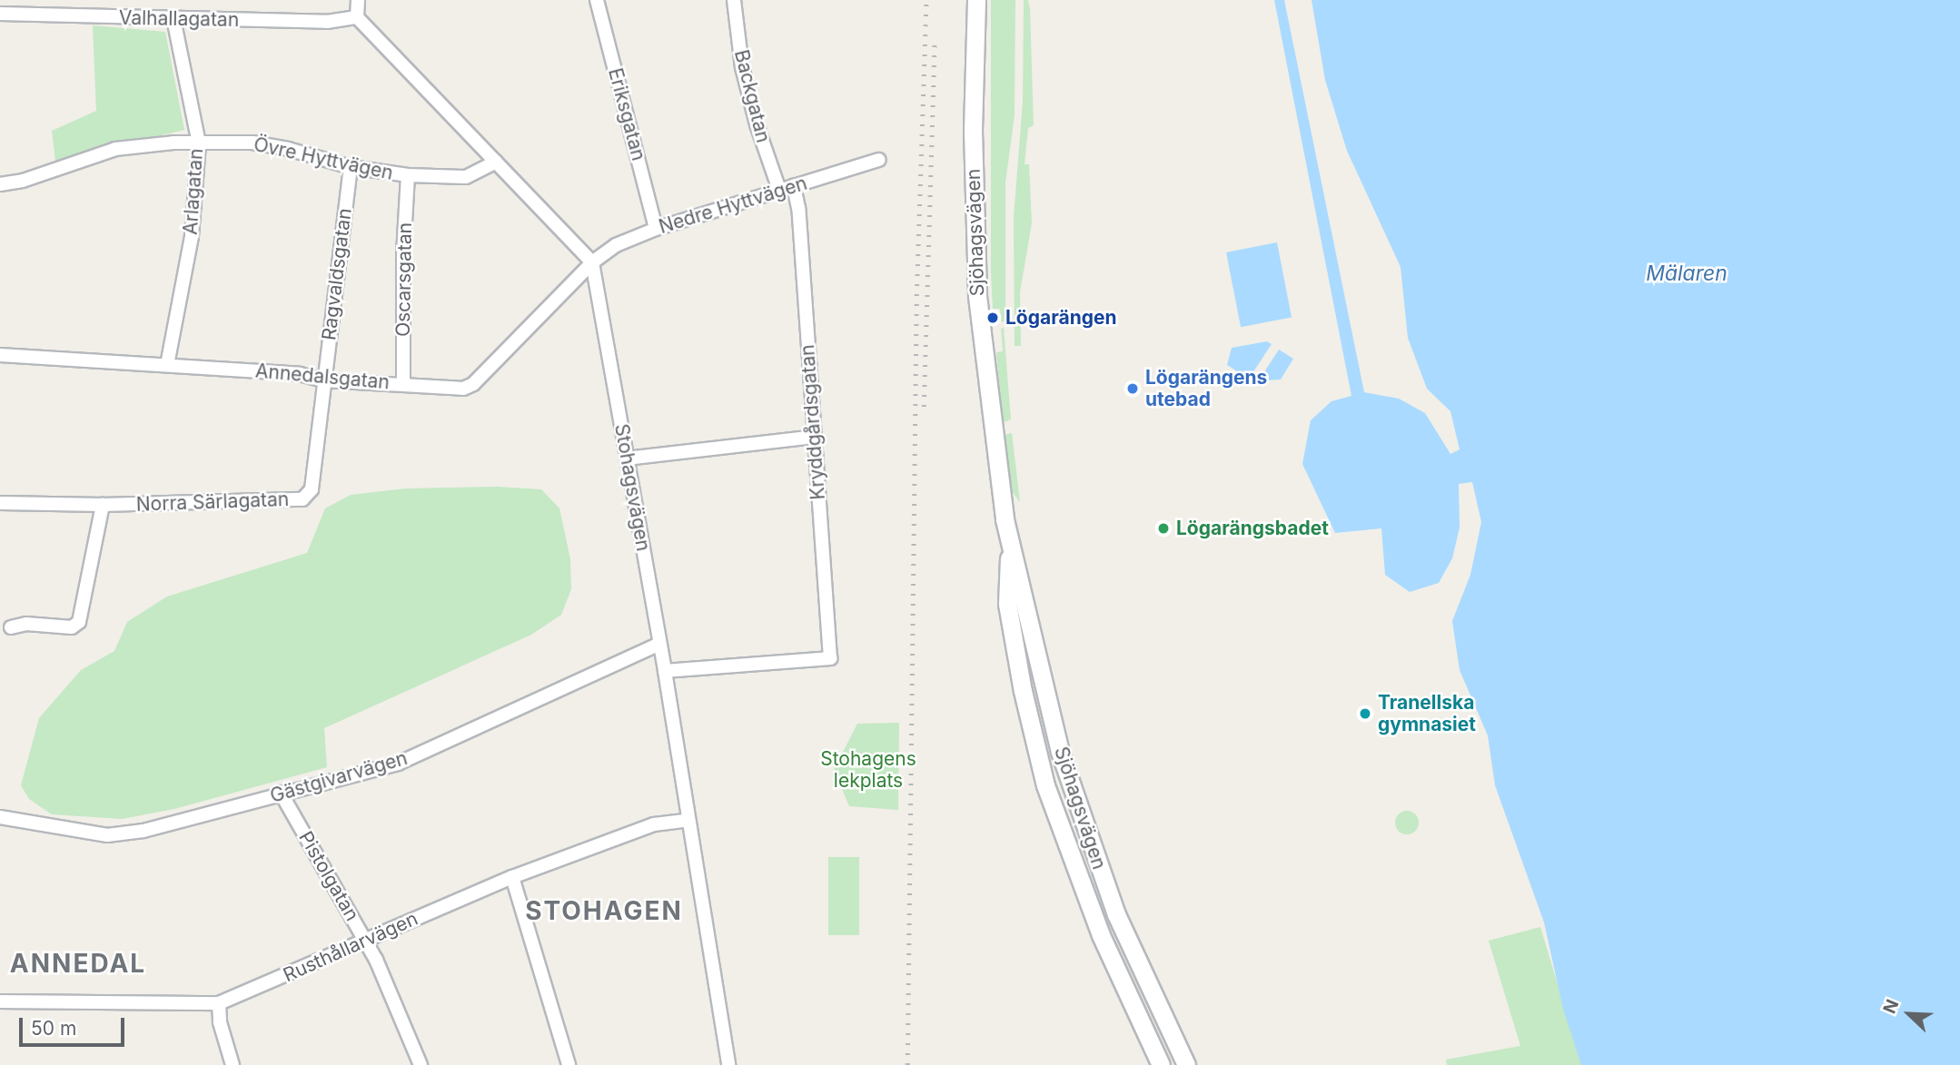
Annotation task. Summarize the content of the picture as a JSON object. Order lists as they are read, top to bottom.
{
  "streets": {
    "main road": ["Sjöhagsvägen"],
    "street": [
      "Valhallagatan",
      "Backgatan",
      "Eriksgatan",
      "Övre Hyttvägen",
      "Arlagatan",
      "Nedre Hyttvägen",
      "Ragvaldsgatan",
      "Oscarsgatan",
      "Annedalsgatan",
      "Kryddgårdsgatan",
      "Stohagsvägen",
      "Norra Särlagatan",
      "Gästgivarvägen",
      "Pistolgatan",
      "Rusthållarvägen"
    ]
  },
  "crossings": [
    ["Valhallagatan", "Arlagatan"],
    ["Backgatan", "Nedre Hyttvägen"],
    ["Eriksgatan", "Nedre Hyttvägen"],
    ["Övre Hyttvägen", "Arlagatan"],
    ["Övre Hyttvägen", "Ragvaldsgatan"],
    ["Övre Hyttvägen", "Oscarsgatan"],
    ["Arlagatan", "Annedalsgatan"],
    ["Nedre Hyttvägen", "Annedalsgatan"],
    ["Nedre Hyttvägen", "Kryddgårdsgatan"],
    ["Nedre Hyttvägen", "Stohagsvägen"],
    ["Ragvaldsgatan", "Annedalsgatan"],
    ["Ragvaldsgatan", "Norra Särlagatan"],
    ["Oscarsgatan", "Annedalsgatan"],
    ["Annedalsgatan", "Stohagsvägen"],
    ["Annedalsgatan", "Norra Särlagatan"],
    ["Kryddgårdsgatan", "Stohagsvägen"],
    ["Stohagsvägen", "Gästgivarvägen"],
    ["Stohagsvägen", "Rusthållarvägen"],
    ["Gästgivarvägen", "Pistolgatan"],
    ["Pistolgatan", "Rusthållarvägen"]
  ],
  "districts": ["STOHAGEN", "ANNEDAL"],
  "water": ["Mälaren"],
  "parks": ["Stohagens lekplats"],
  "places": [
    "Lögarängen",
    "Lögarängens utebad",
    "Lögarängsbadet",
    "Tranellska gymnasiet"
  ],
  "scale_bar": "50 m",
  "north": "top left"
}
